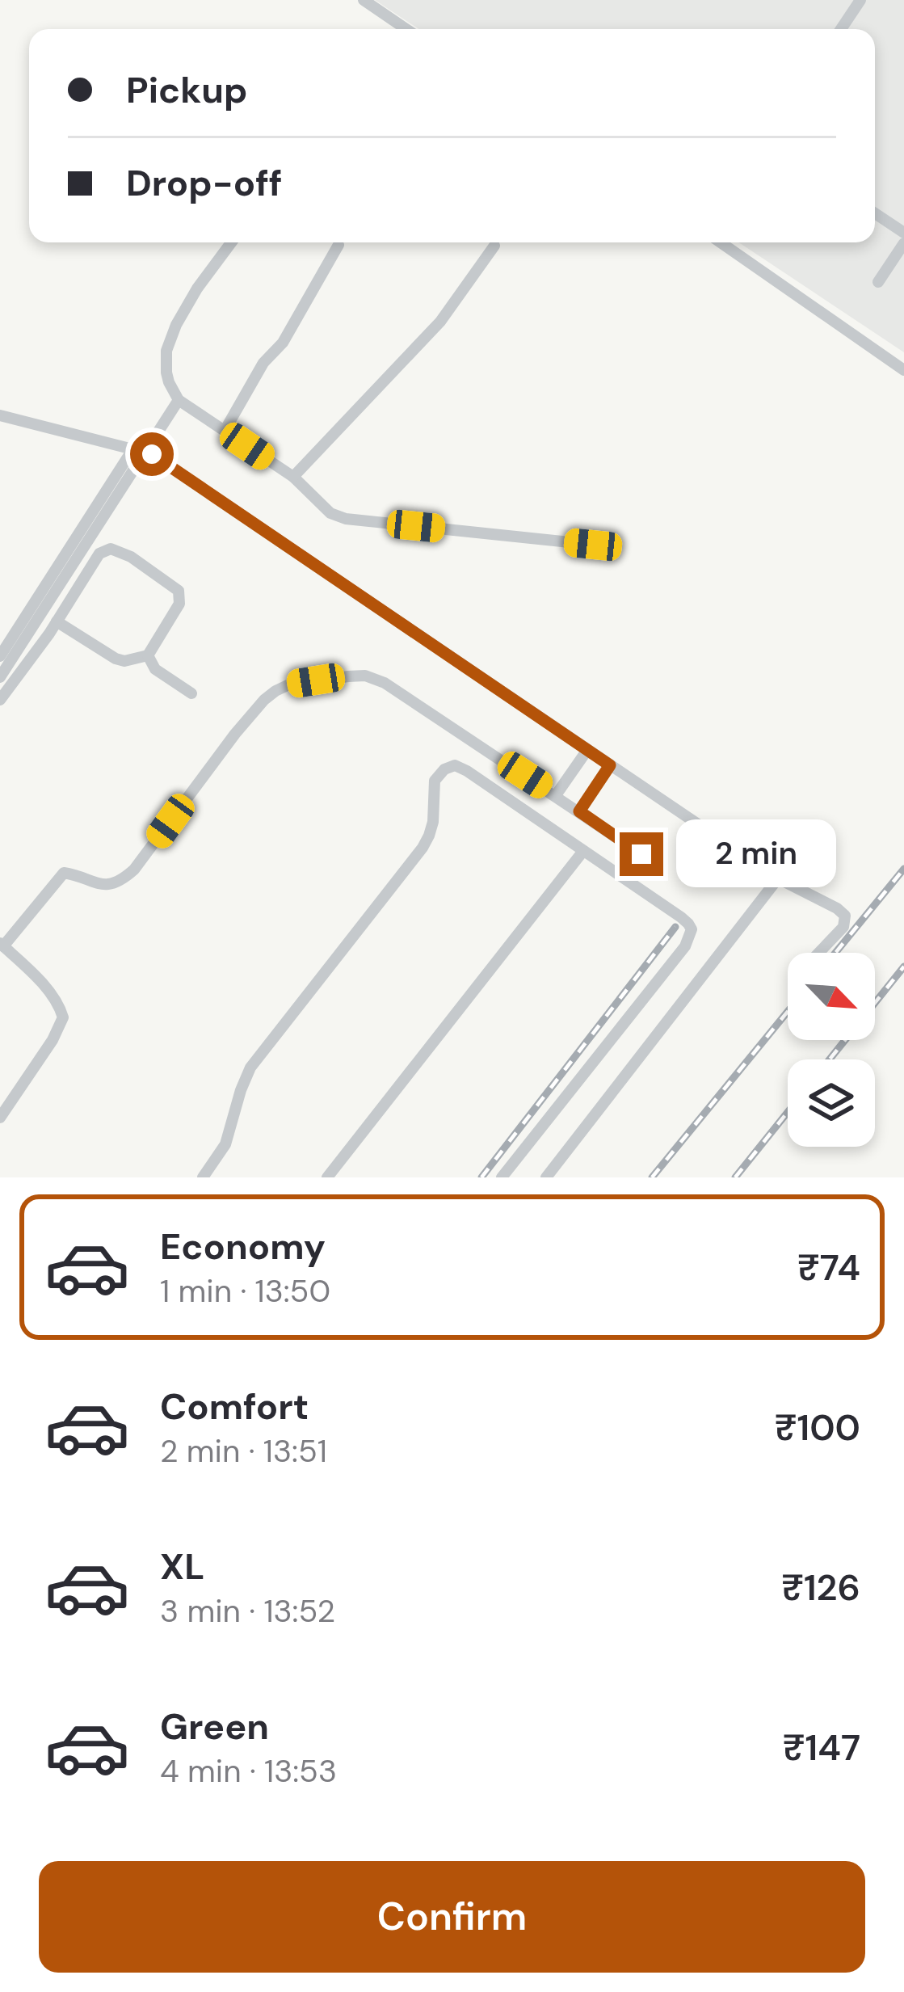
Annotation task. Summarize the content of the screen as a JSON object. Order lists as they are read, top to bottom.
{
  "north": "bottom right",
  "page": {
    "banner": ["Pickup", "Drop-off"],
    "bubble": "2 min",
    "list": [
      {
        "name": "Economy",
        "note": "1 min · 13:50",
        "value": "₹74"
      },
      {
        "name": "Comfort",
        "note": "2 min · 13:51",
        "value": "₹100"
      },
      {
        "name": "XL",
        "note": "3 min · 13:52",
        "value": "₹126"
      },
      {
        "name": "Green",
        "note": "4 min · 13:53",
        "value": "₹147"
      }
    ],
    "buttons": "Confirm"
  }
}
